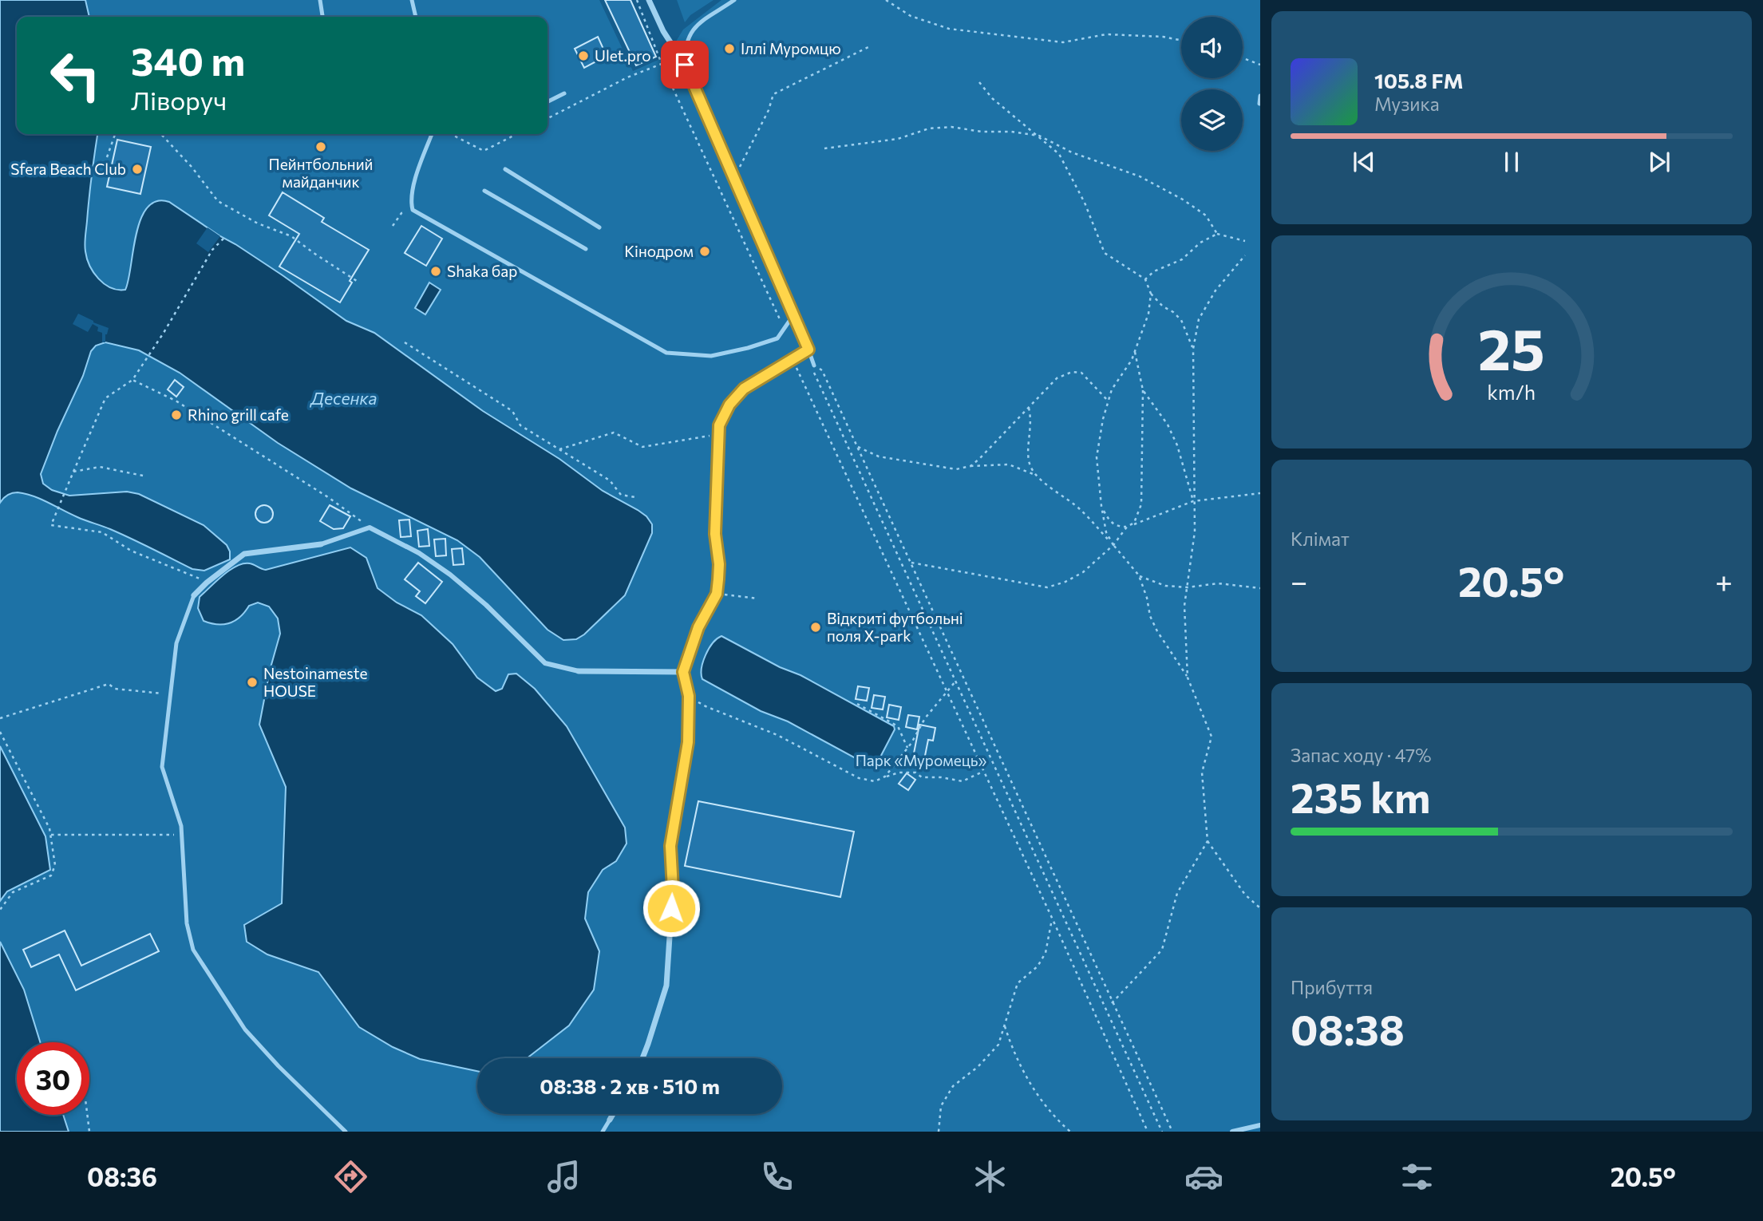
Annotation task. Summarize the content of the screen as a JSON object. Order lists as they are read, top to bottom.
{
  "water": ["Десенка"],
  "parks": ["Парк «Муромець»"],
  "places": [
    "Іллі Муромцю",
    "Ulet.pro",
    "Пейнтбольний майданчик",
    "Sfera Beach Club",
    "Кінодром",
    "Shaka бар",
    "Rhino grill cafe",
    "Відкриті футбольні поля X-park",
    "Nestoinameste HOUSE"
  ],
  "page": {
    "turn": ["340 m", "Ліворуч"],
    "song": ["105.8 FM", "Музика"],
    "tile": [
      "Клімат",
      ["Запас ходу · 47%", "235 km"],
      ["Прибуття", "08:38"]
    ],
    "heat": ["−", "20.5°", "+"],
    "limit": "30",
    "trip": "08:38 · 2 хв · 510 m",
    "tabs": ["08:36", "20.5°"],
    "gauge": ["25", "km/h"]
  }
}
